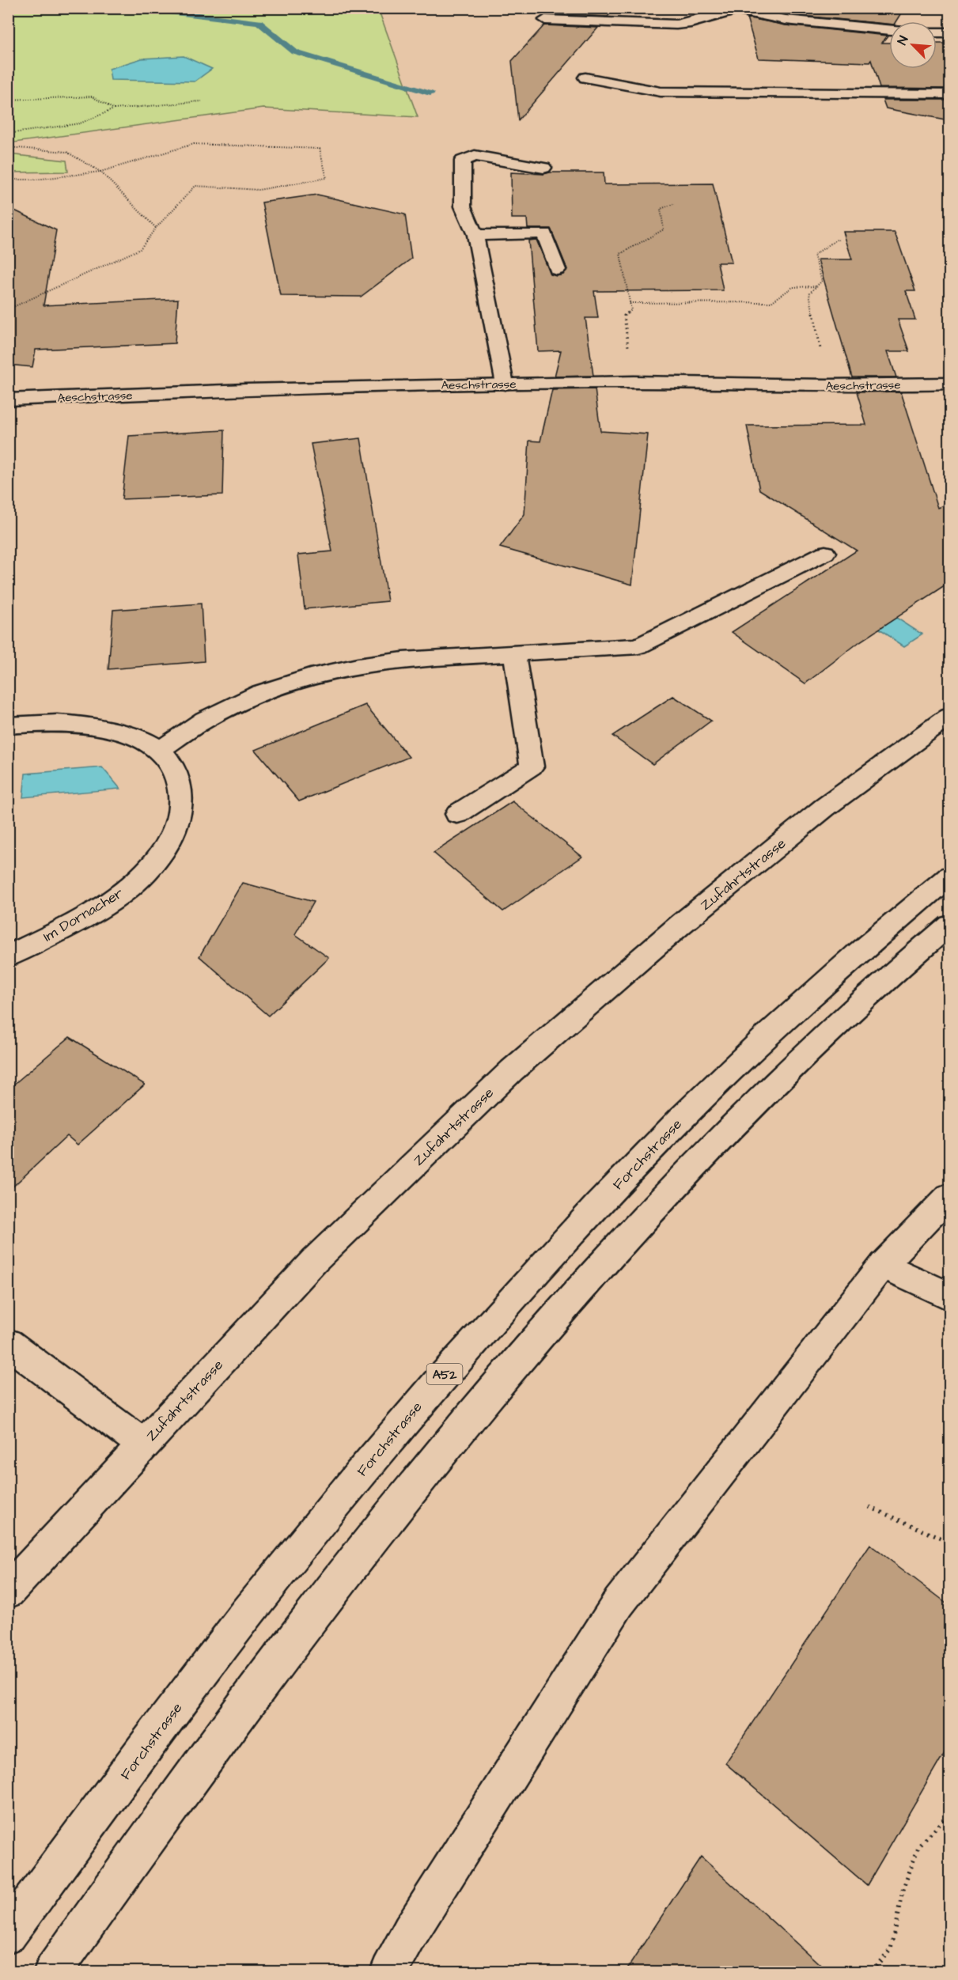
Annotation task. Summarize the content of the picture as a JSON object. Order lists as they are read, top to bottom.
{
  "streets": {
    "main road": [
      "Aeschstrasse",
      "Zufahrtstrasse",
      "Im Dornacher",
      "Forchstrasse",
      "A52"
    ]
  },
  "north": "top left"
}
